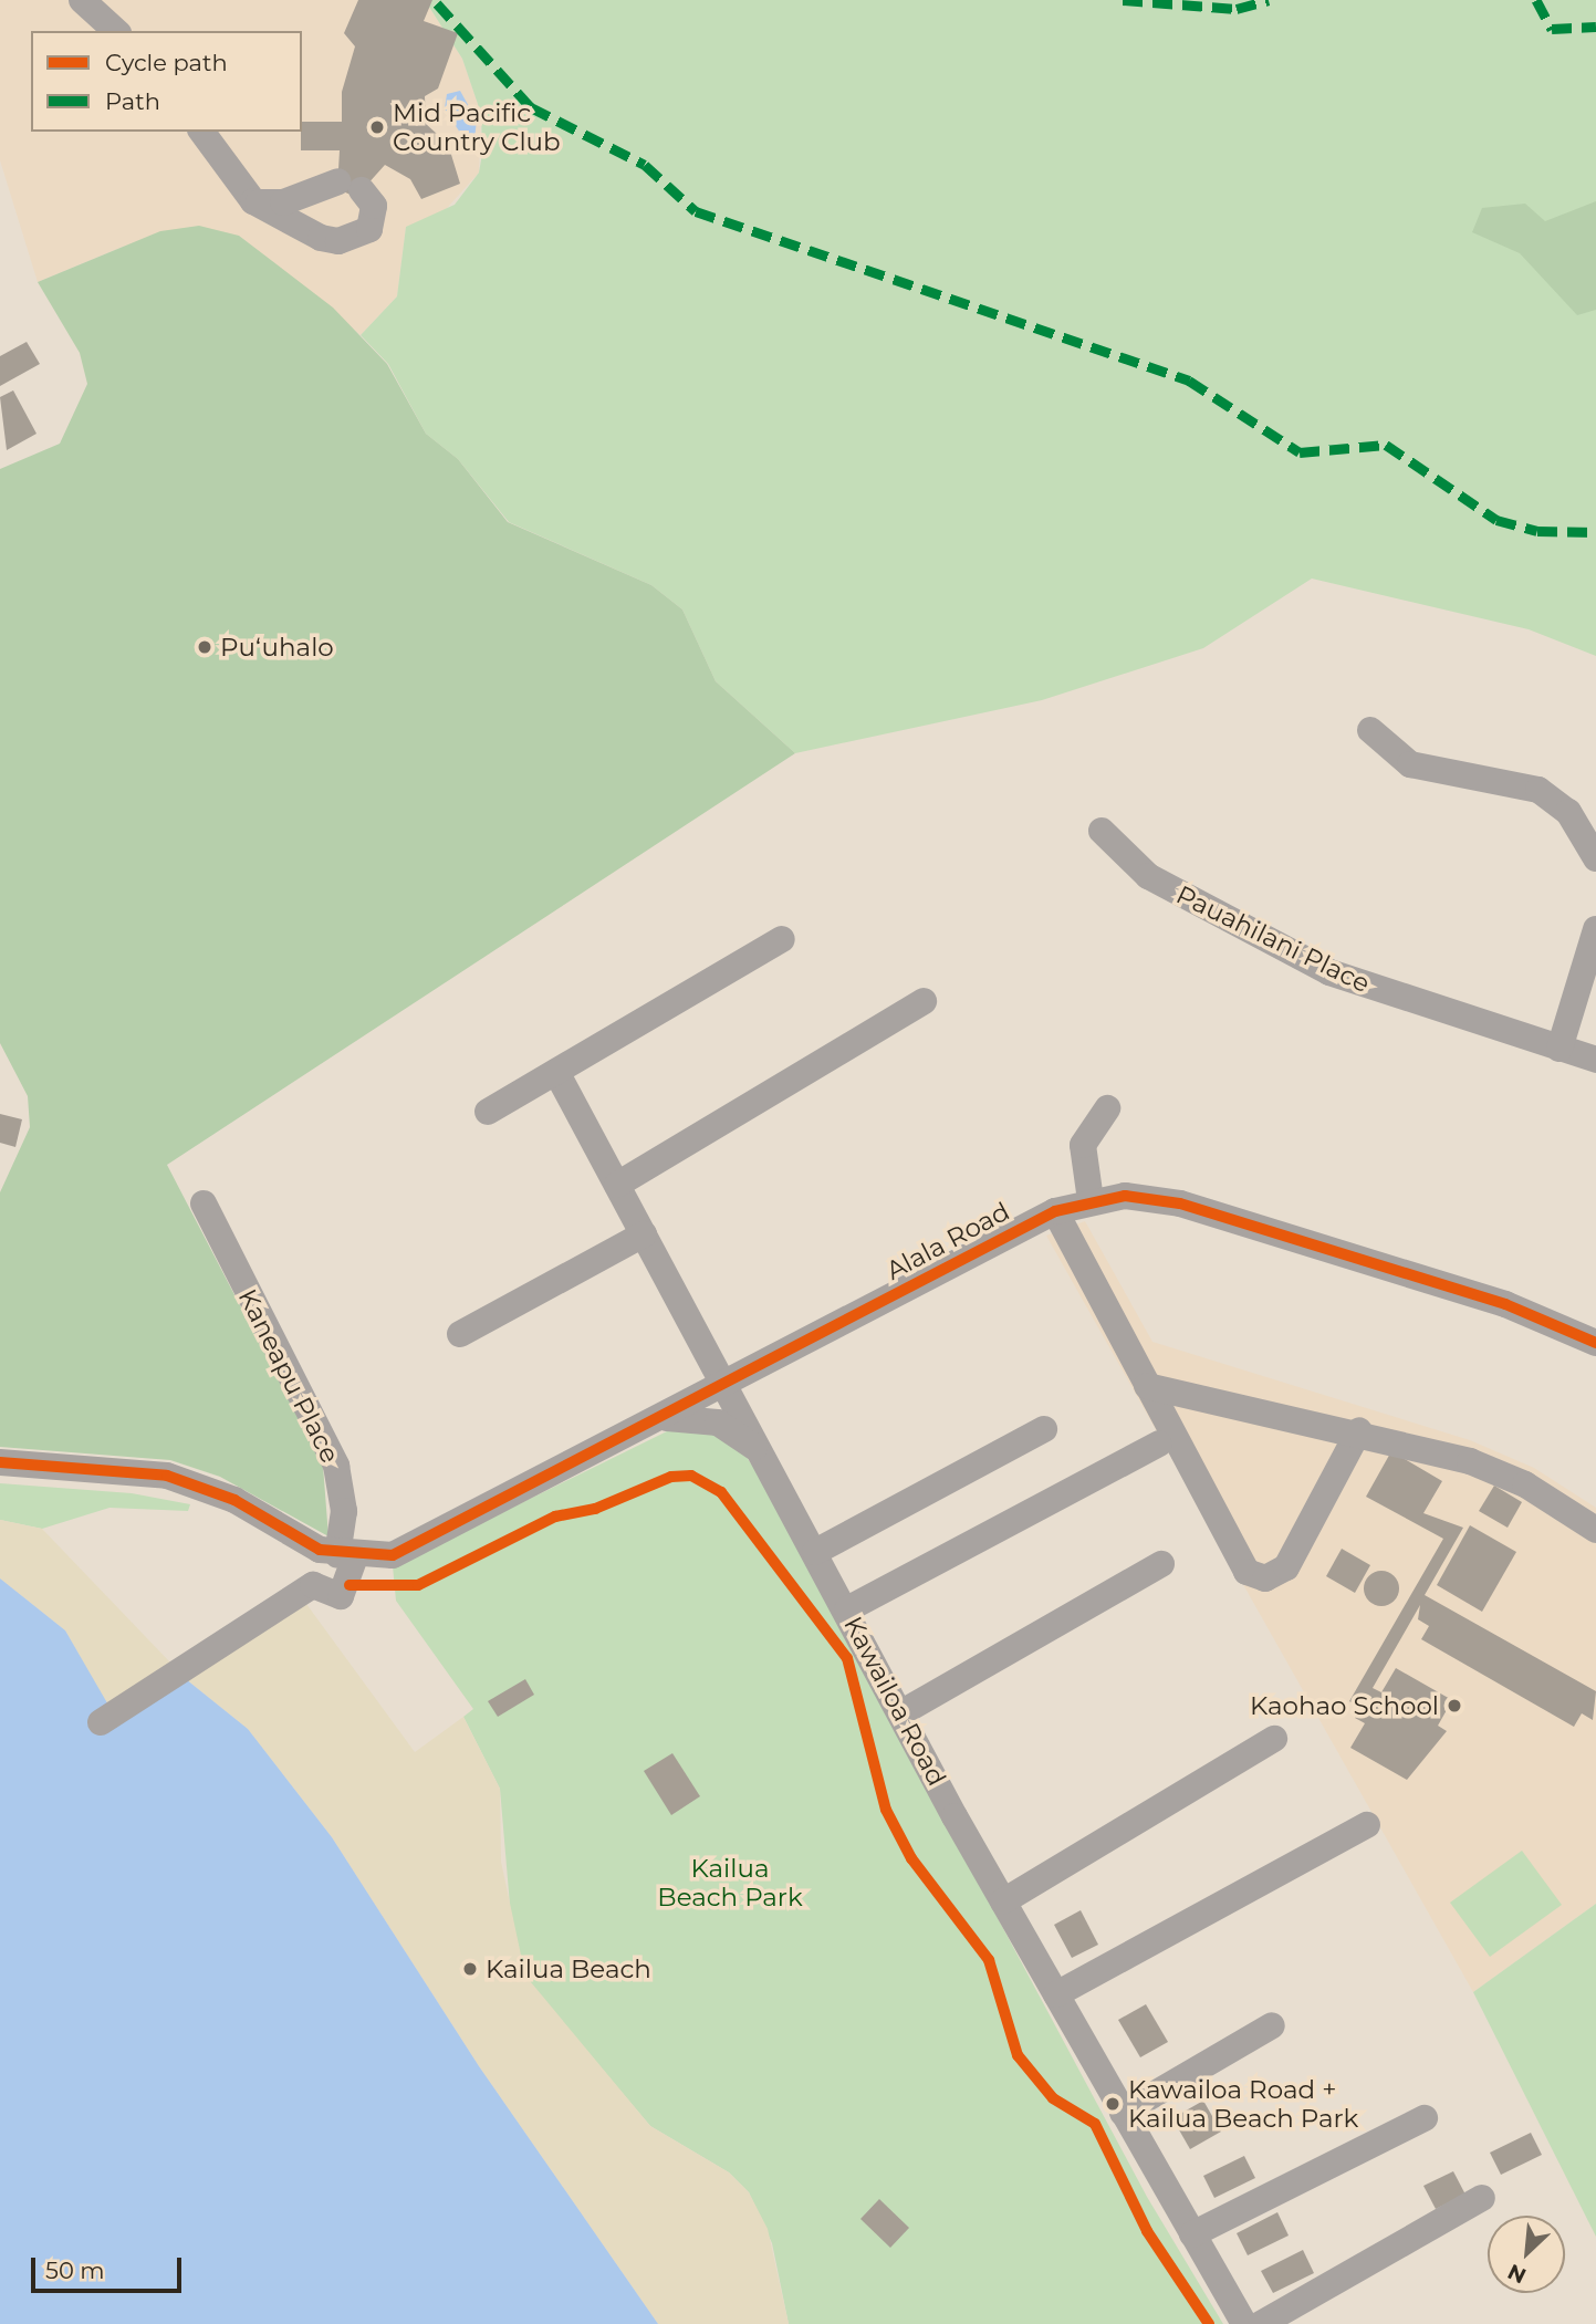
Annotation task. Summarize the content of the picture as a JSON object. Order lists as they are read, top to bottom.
{
  "streets": {
    "street": [
      "Pauahilani Place",
      "Alala Road",
      "Kaneapu Place",
      "Kawailoa Road"
    ]
  },
  "crossings": [
    ["Alala Road", "Kaneapu Place"],
    ["Alala Road", "Kawailoa Road"]
  ],
  "parks": ["Kailua Beach Park"],
  "places": [
    "Mid Pacific Country Club",
    "Puʻuhalo",
    "Kaohao School",
    "Kailua Beach",
    "Kawailoa Road + Kailua Beach Park"
  ],
  "legend": ["Cycle path", "Path"],
  "scale_bar": "50 m",
  "north": "bottom left"
}
